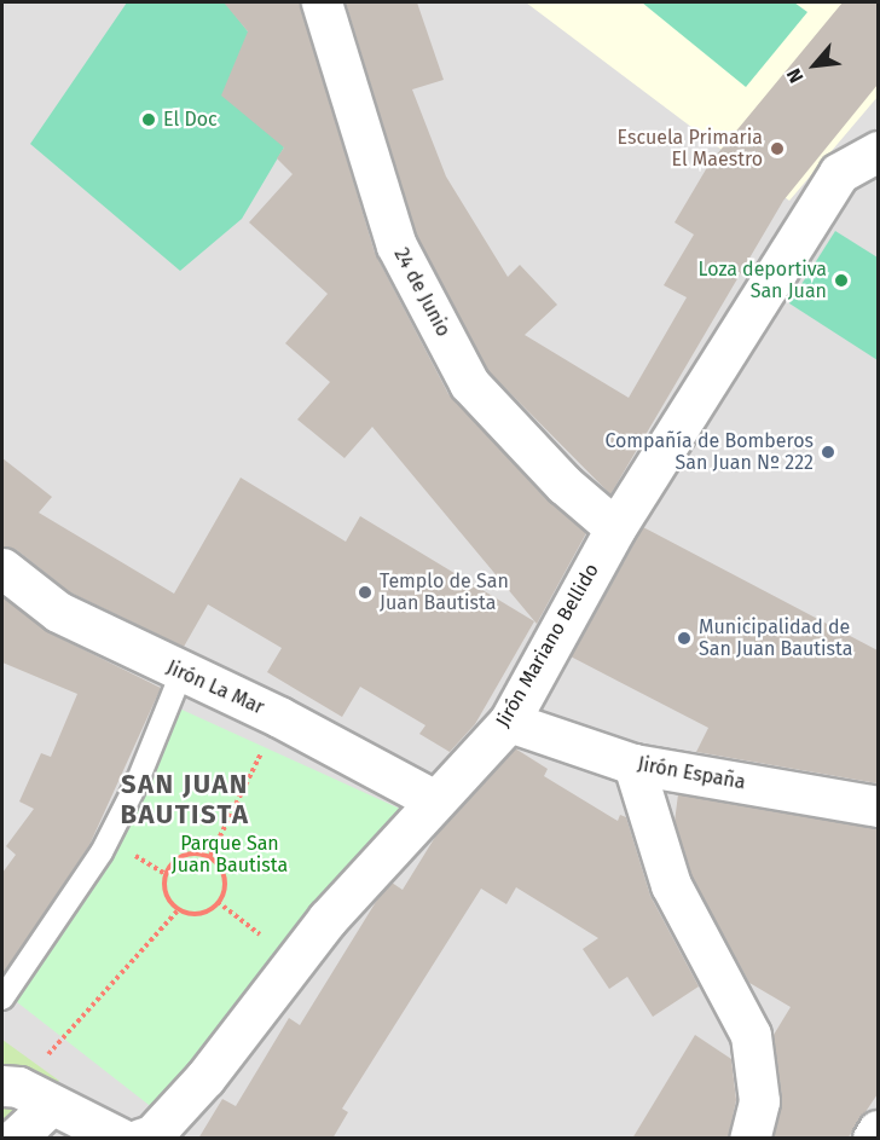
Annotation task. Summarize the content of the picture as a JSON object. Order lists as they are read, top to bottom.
{
  "streets": {
    "street": [
      "24 de Junio",
      "Jirón Mariano Bellido",
      "Jirón La Mar",
      "Jirón España"
    ]
  },
  "crossings": [
    ["24 de Junio", "Jirón Mariano Bellido"],
    ["Jirón Mariano Bellido", "Jirón La Mar"],
    ["Jirón Mariano Bellido", "Jirón España"]
  ],
  "districts": ["SAN JUAN BAUTISTA"],
  "parks": ["Parque San Juan Bautista"],
  "places": [
    "El Doc",
    "Escuela Primaria El Maestro",
    "Loza deportiva San Juan",
    "Compañía de Bomberos San Juan Nº 222",
    "Templo de San Juan Bautista",
    "Municipalidad de San Juan Bautista"
  ],
  "north": "bottom left"
}
